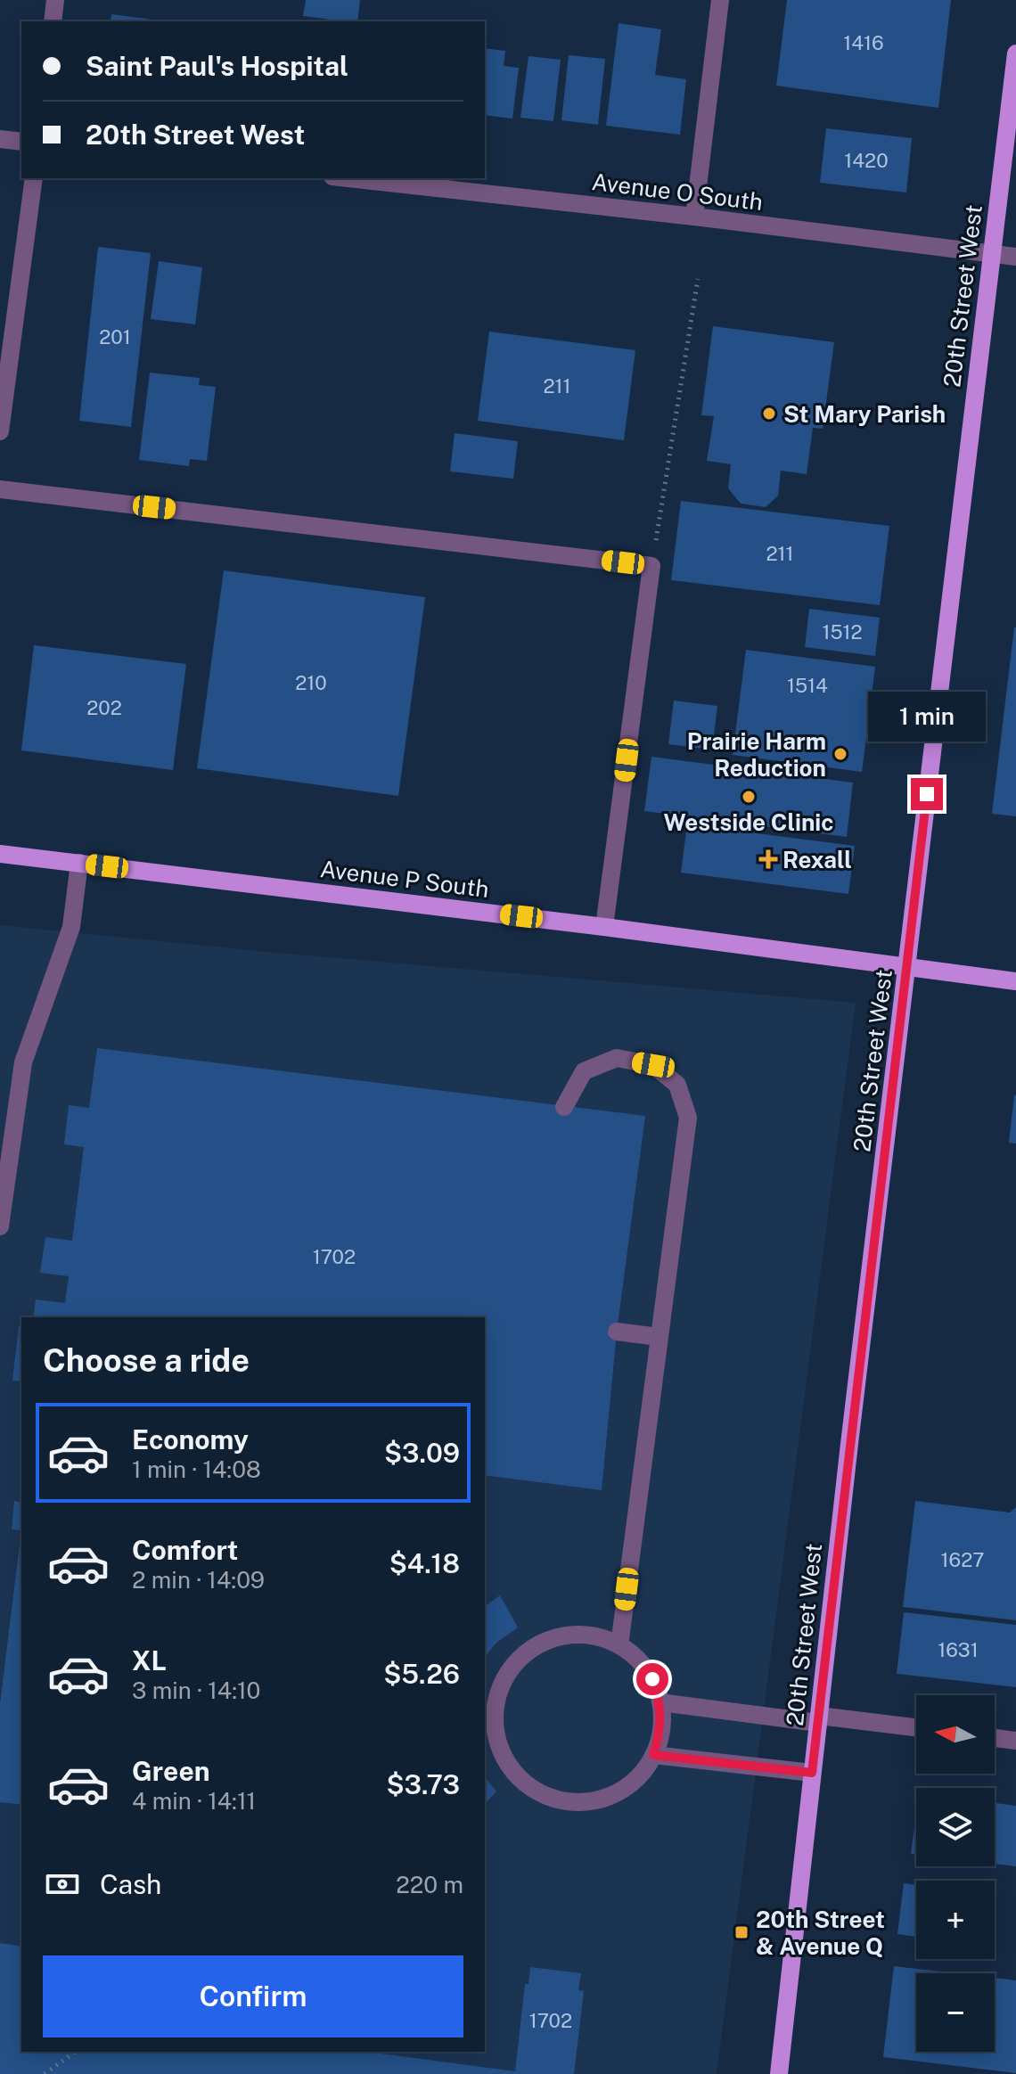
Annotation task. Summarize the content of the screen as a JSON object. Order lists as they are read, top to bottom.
{
  "streets": {
    "main road": ["20th Street West", "Avenue P South"],
    "street": ["Avenue O South"]
  },
  "crossings": [
    ["Avenue O South", "20th Street West"],
    ["20th Street West", "Avenue P South"]
  ],
  "places": {
    "other": ["St Mary Parish", "Prairie Harm Reduction", "Westside Clinic"],
    "health": ["Rexall"],
    "transit": ["20th Street & Avenue Q"]
  },
  "house_numbers": [
    "1416",
    "1420",
    "201",
    "211",
    "211",
    "1512",
    "210",
    "1514",
    "202",
    "1702",
    "1627",
    "1631",
    "1702"
  ],
  "north": "left",
  "page": {
    "banner": ["Saint Paul's Hospital", "20th Street West"],
    "bubble": "1 min",
    "heading": "Choose a ride",
    "list": [
      {
        "name": "Economy",
        "note": "1 min · 14:08",
        "value": "$3.09"
      },
      {
        "name": "Comfort",
        "note": "2 min · 14:09",
        "value": "$4.18"
      },
      {
        "name": "XL",
        "note": "3 min · 14:10",
        "value": "$5.26"
      },
      {
        "name": "Green",
        "note": "4 min · 14:11",
        "value": "$3.73"
      }
    ],
    "map_buttons": ["+", "−"],
    "pay": ["Cash", "220 m"],
    "buttons": "Confirm"
  }
}
